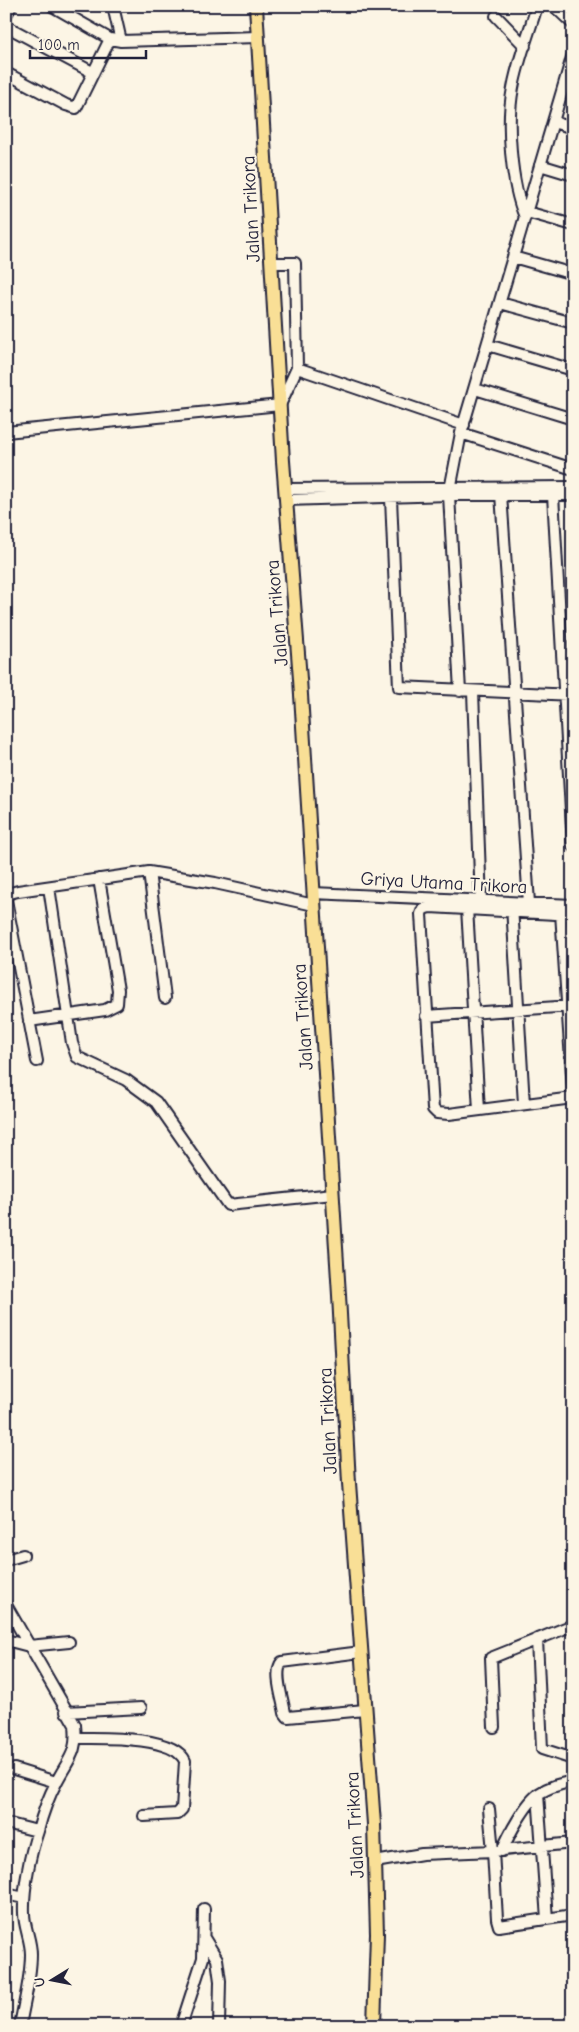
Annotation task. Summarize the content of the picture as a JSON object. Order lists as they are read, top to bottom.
{
  "streets": {
    "main road": ["Jalan Trikora"],
    "street": ["Griya Utama Trikora"]
  },
  "crossings": [
    ["Jalan Trikora", "Griya Utama Trikora"]
  ],
  "scale_bar": "100 m",
  "north": "left"
}
